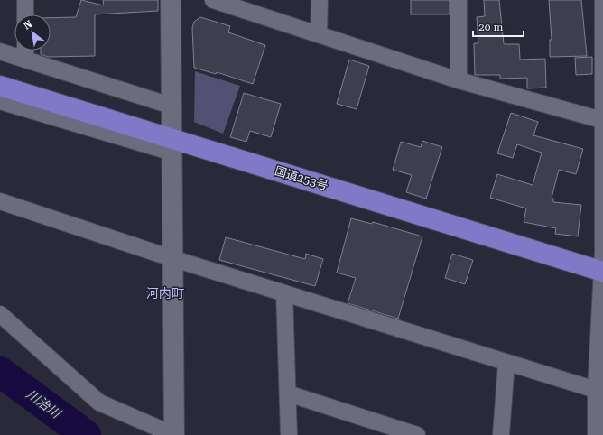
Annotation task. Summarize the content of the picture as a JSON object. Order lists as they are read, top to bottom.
{
  "streets": {
    "highway": ["国道253号"]
  },
  "districts": ["河内町"],
  "water": ["川治川"],
  "scale_bar": "20 m",
  "north": "top left"
}
